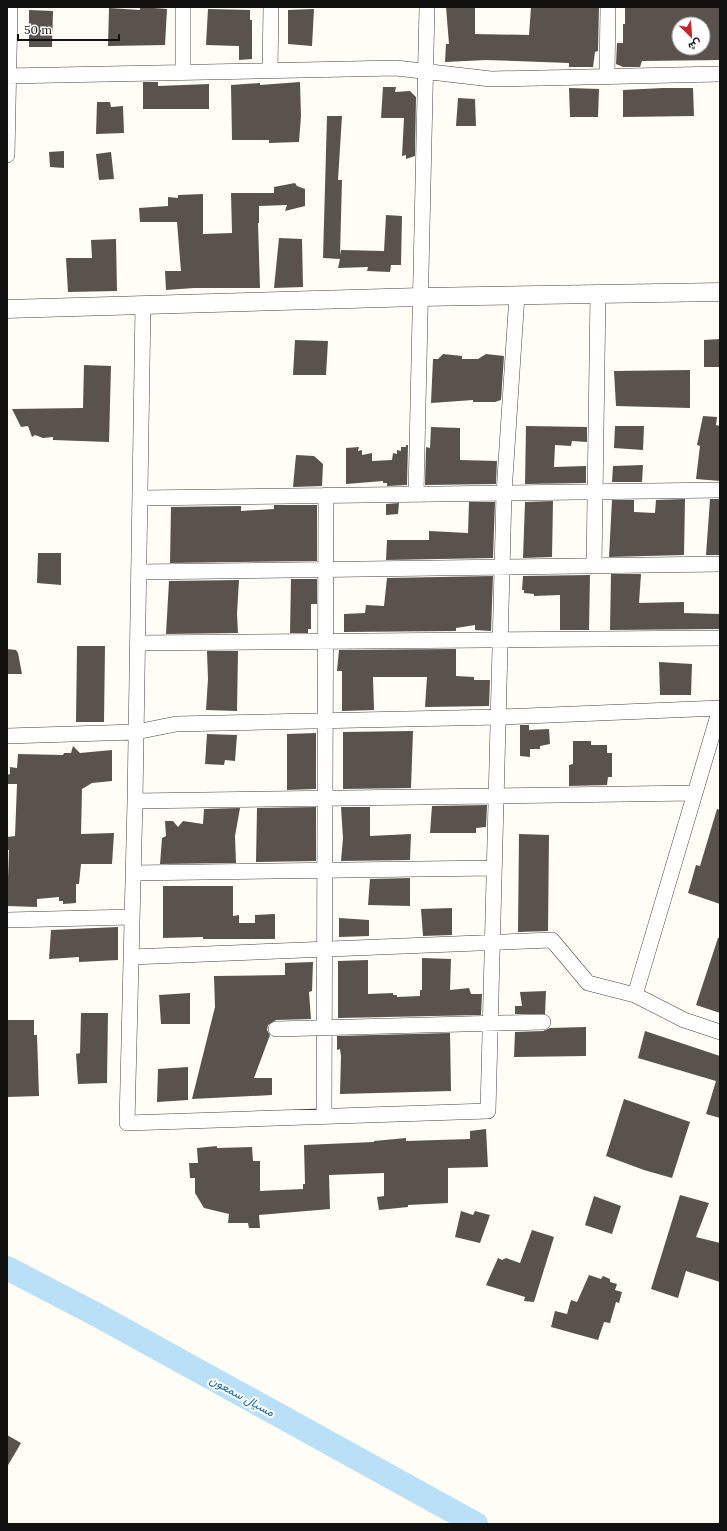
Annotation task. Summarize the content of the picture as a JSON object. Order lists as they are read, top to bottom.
{
  "water": ["مسيال سمعون"],
  "scale_bar": "50 m",
  "north": "bottom right"
}
